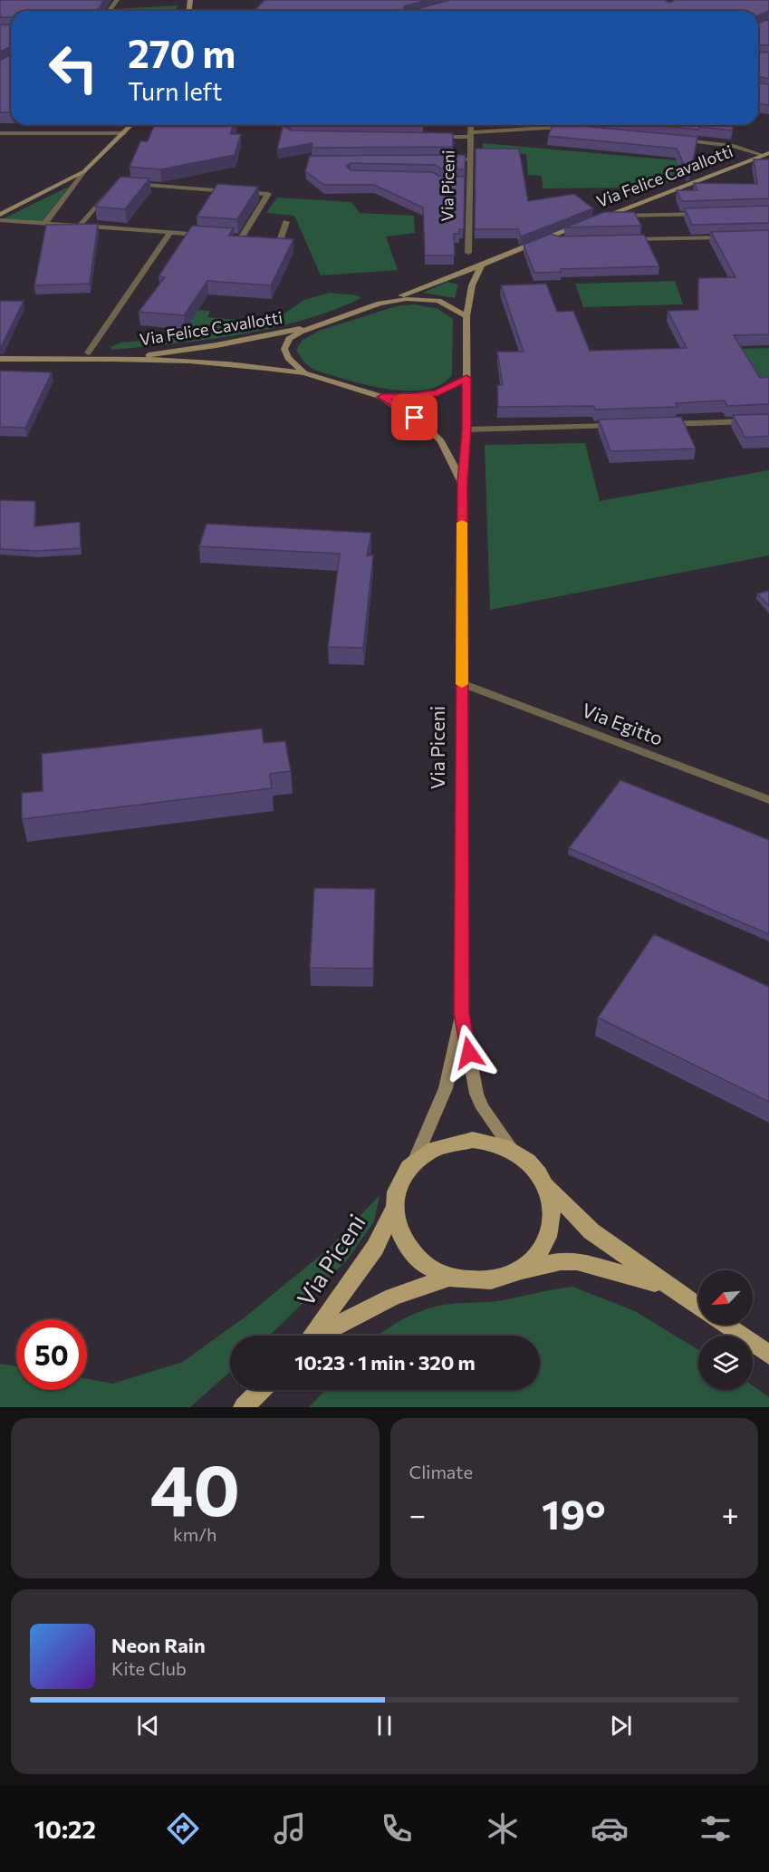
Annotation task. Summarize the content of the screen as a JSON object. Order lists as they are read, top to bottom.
{
  "streets": {
    "main road": ["Via Felice Cavallotti", "Via Piceni"],
    "street": ["Via Egitto"]
  },
  "crossings": [
    ["Via Felice Cavallotti", "Via Piceni"],
    ["Via Piceni", "Via Egitto"]
  ],
  "north": "bottom left",
  "page": {
    "turn": ["270 m", "Turn left"],
    "limit": "50",
    "trip": "10:23 · 1 min · 320 m",
    "tile": [
      ["40", "km/h"],
      "Climate"
    ],
    "heat": ["−", "19°", "+"],
    "song": ["Neon Rain", "Kite Club"],
    "tabs": "10:22"
  }
}
